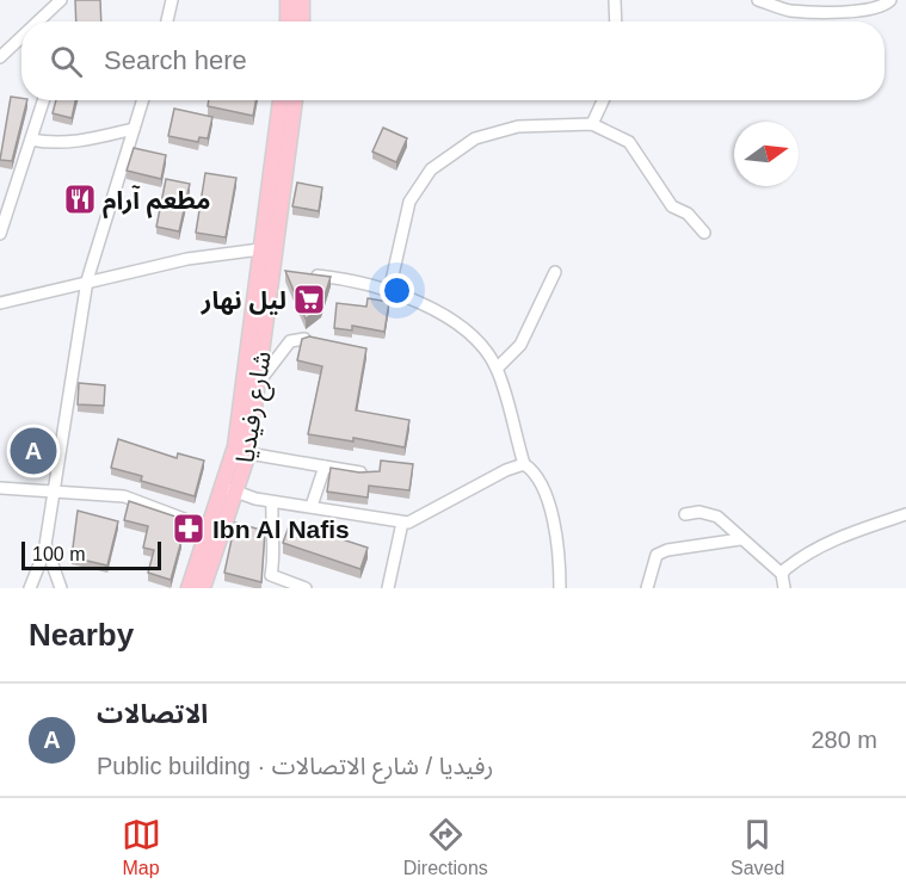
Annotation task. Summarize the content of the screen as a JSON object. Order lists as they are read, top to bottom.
{
  "streets": {
    "main road": ["شارع رفيديا"]
  },
  "places": {
    "restaurant": ["مطعم آرام"],
    "supermarket": ["ليل نهار"],
    "pharmacy": ["Ibn Al Nafis"]
  },
  "scale_bar": "100 m",
  "north": "right",
  "page": {
    "search": "Search here",
    "pins": "A",
    "scale": "100 m",
    "heading": "Nearby",
    "list": [
      {
        "mark": "A",
        "name": "الاتصالات",
        "note": "Public building · رفيديا / شارع الاتصالات",
        "value": "280 m"
      }
    ],
    "nav": ["Map", "Directions", "Saved"]
  }
}
